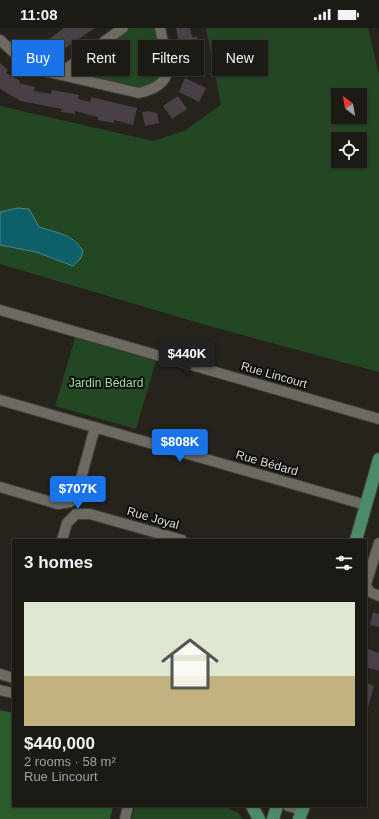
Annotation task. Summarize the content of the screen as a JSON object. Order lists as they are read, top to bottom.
{
  "streets": {
    "street": ["Rue Lincourt", "Rue Bédard", "Rue Joyal"]
  },
  "parks": ["Jardin Bédard"],
  "north": "top left",
  "page": {
    "status": "11:08",
    "chip": [
      "Buy",
      "Rent",
      "Filters",
      "New"
    ],
    "price": ["$440K", "$808K", "$707K"],
    "heading": "3 homes",
    "list": [
      {
        "name": "$440,000",
        "note": "2 rooms · 58 m² · Rue Lincourt"
      }
    ]
  }
}
